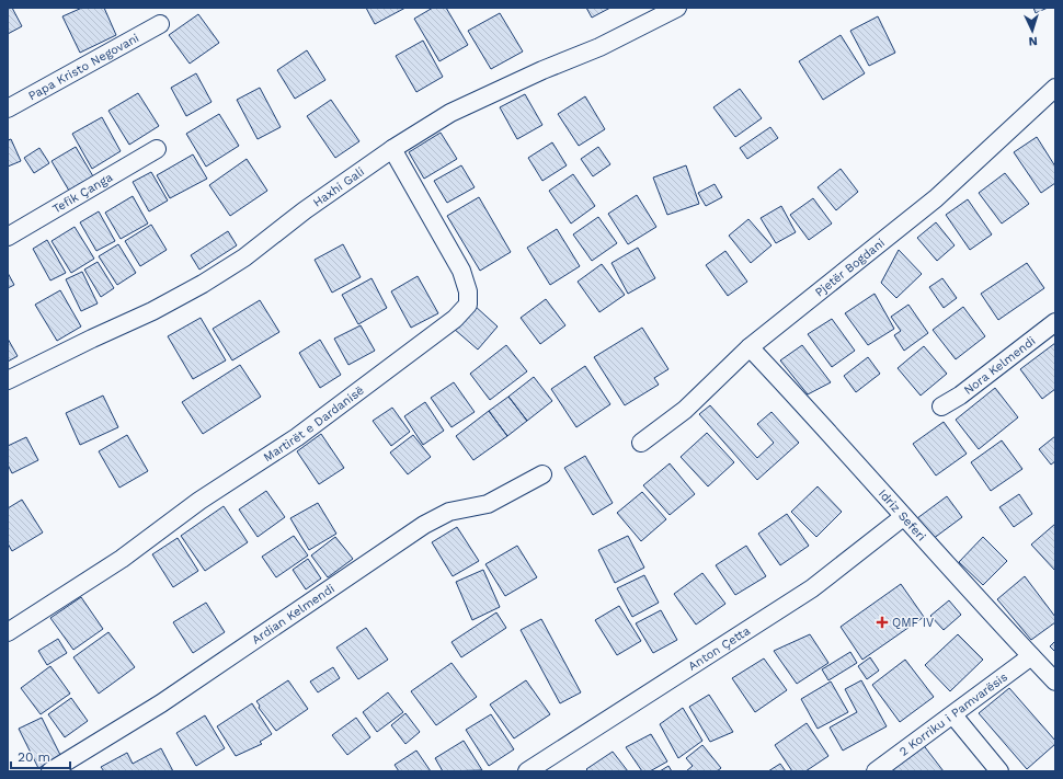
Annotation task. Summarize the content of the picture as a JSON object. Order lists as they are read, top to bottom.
{
  "streets": {
    "street": [
      "Papa Kristo Negovani",
      "Haxhi Gali",
      "Tefik Çanga",
      "Pjetër Bogdani",
      "Nora Kelmendi",
      "Martirët e Dardanisë",
      "Idriz Seferi",
      "Ardian Kelmendi",
      "Anton Çetta",
      "2 Korriku i Pamvarësis"
    ]
  },
  "crossings": [
    ["Haxhi Gali", "Martirët e Dardanisë"],
    ["Pjetër Bogdani", "Idriz Seferi"],
    ["Idriz Seferi", "Anton Çetta"],
    ["Idriz Seferi", "2 Korriku i Pamvarësis"]
  ],
  "places": {
    "health": ["QMF IV"]
  },
  "scale_bar": "20 m",
  "north": "bottom"
}
